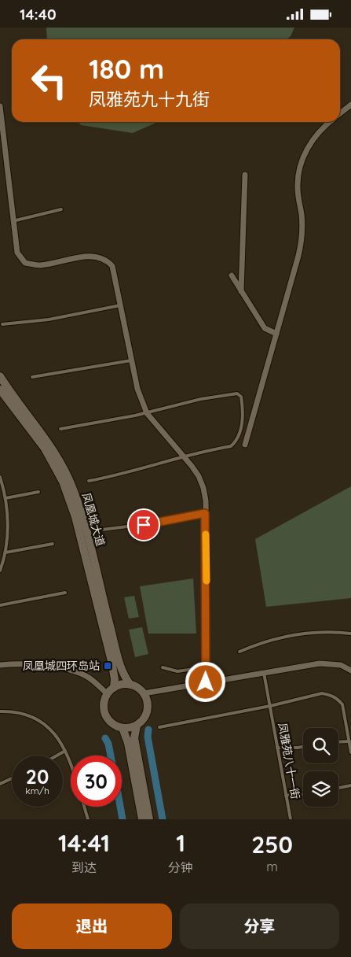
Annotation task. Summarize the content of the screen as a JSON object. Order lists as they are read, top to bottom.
{
  "streets": {
    "main road": ["凤凰城大道"],
    "lane": ["凤雅苑八十一街"]
  },
  "places": {
    "transit": ["凤凰城四环岛站"]
  },
  "page": {
    "status": "14:40",
    "turn": ["180 m", "凤雅苑九十九街"],
    "speed": "20 km/h",
    "limit": "30",
    "eta": [
      "14:41",
      "到达",
      "1",
      "分钟",
      "250",
      "m"
    ],
    "buttons": ["退出", "分享"]
  }
}
